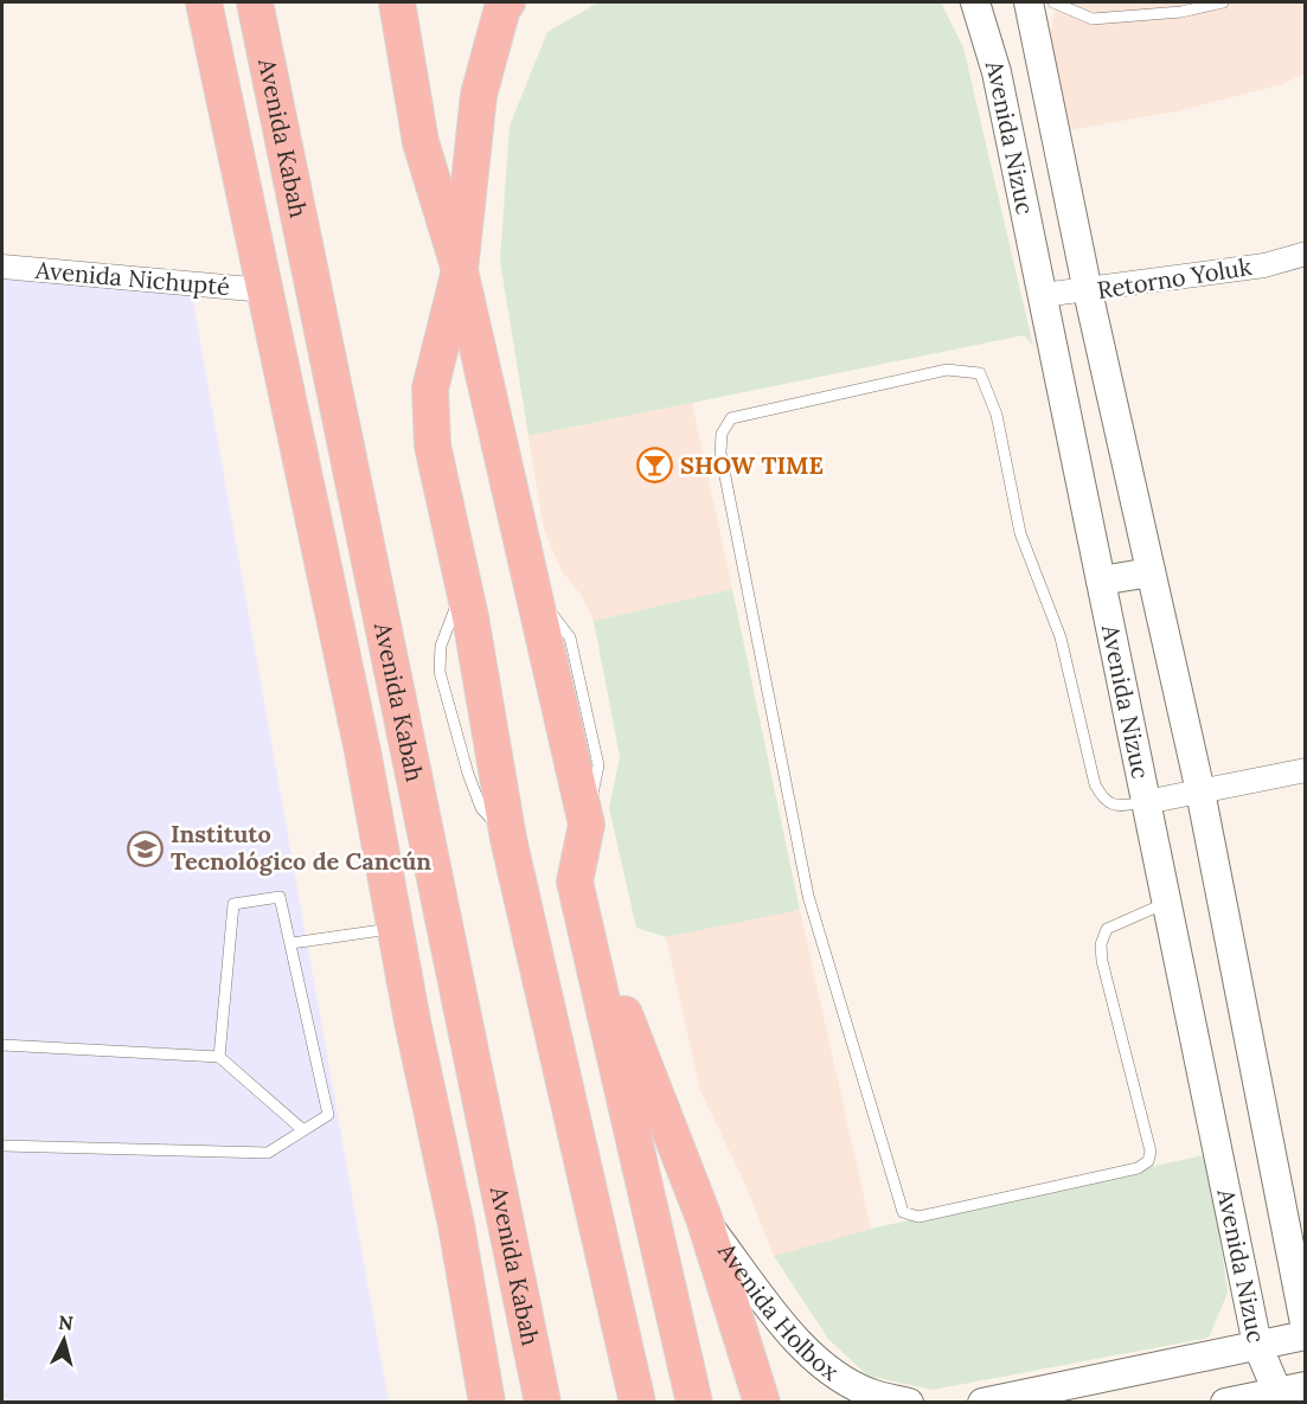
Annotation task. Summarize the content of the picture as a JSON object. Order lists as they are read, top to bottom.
{
  "streets": {
    "main road": ["Avenida Kabah"],
    "street": [
      "Avenida Nizuc",
      "Avenida Nichupté",
      "Retorno Yoluk",
      "Avenida Holbox"
    ]
  },
  "crossings": [
    ["Avenida Kabah", "Avenida Nichupté"],
    ["Avenida Nizuc", "Retorno Yoluk"]
  ],
  "places": {
    "bar": ["SHOW TIME"],
    "school or university": ["Instituto Tecnológico de Cancún"]
  },
  "north": "top"
}
